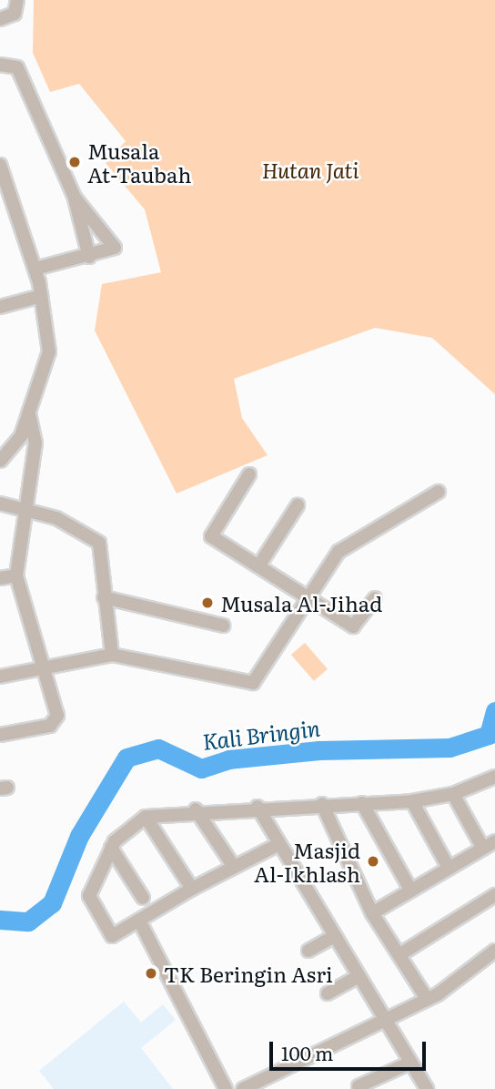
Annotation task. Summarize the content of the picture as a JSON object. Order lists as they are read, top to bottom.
{
  "water": ["Kali Bringin"],
  "parks": ["Hutan Jati"],
  "places": [
    "Musala At-Taubah",
    "Musala Al-Jihad",
    "Masjid Al-Ikhlash",
    "TK Beringin Asri"
  ],
  "scale_bar": "100 m"
}
